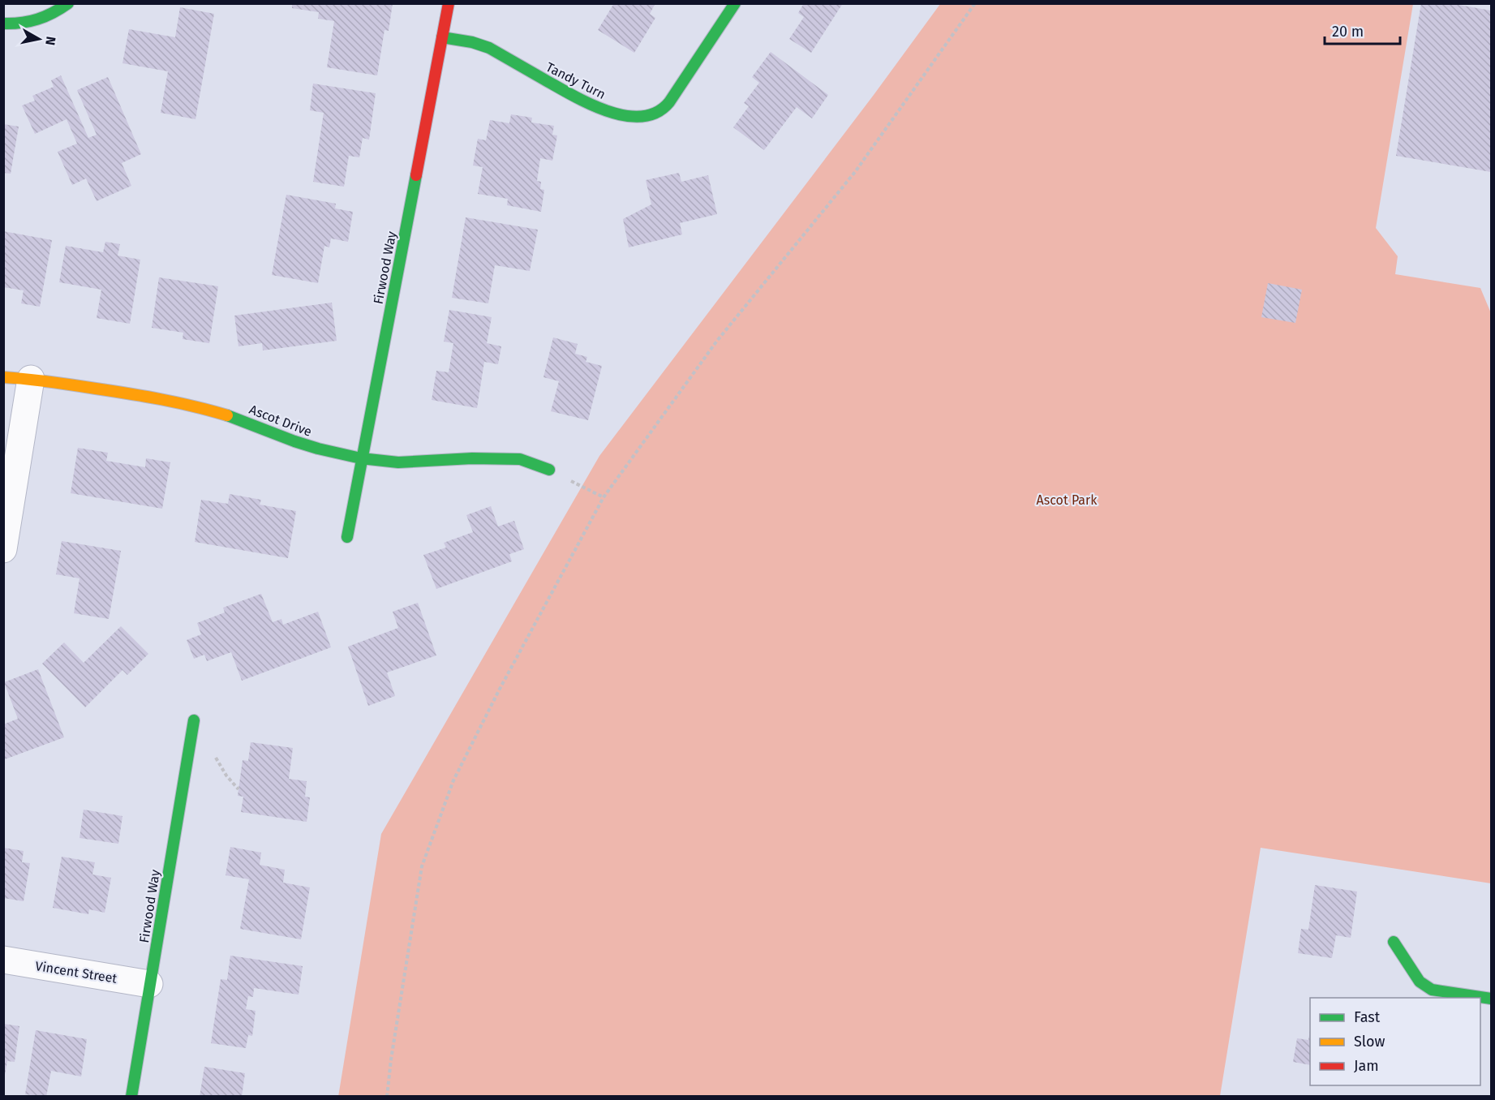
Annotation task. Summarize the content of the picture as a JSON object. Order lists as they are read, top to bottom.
{
  "streets": {
    "street": [
      "Tandy Turn",
      "Firwood Way",
      "Ascot Drive",
      "Vincent Street"
    ]
  },
  "crossings": [
    ["Tandy Turn", "Firwood Way"],
    ["Firwood Way", "Ascot Drive"],
    ["Firwood Way", "Vincent Street"]
  ],
  "parks": ["Ascot Park"],
  "legend": ["Fast", "Slow", "Jam"],
  "scale_bar": "20 m",
  "north": "right"
}
